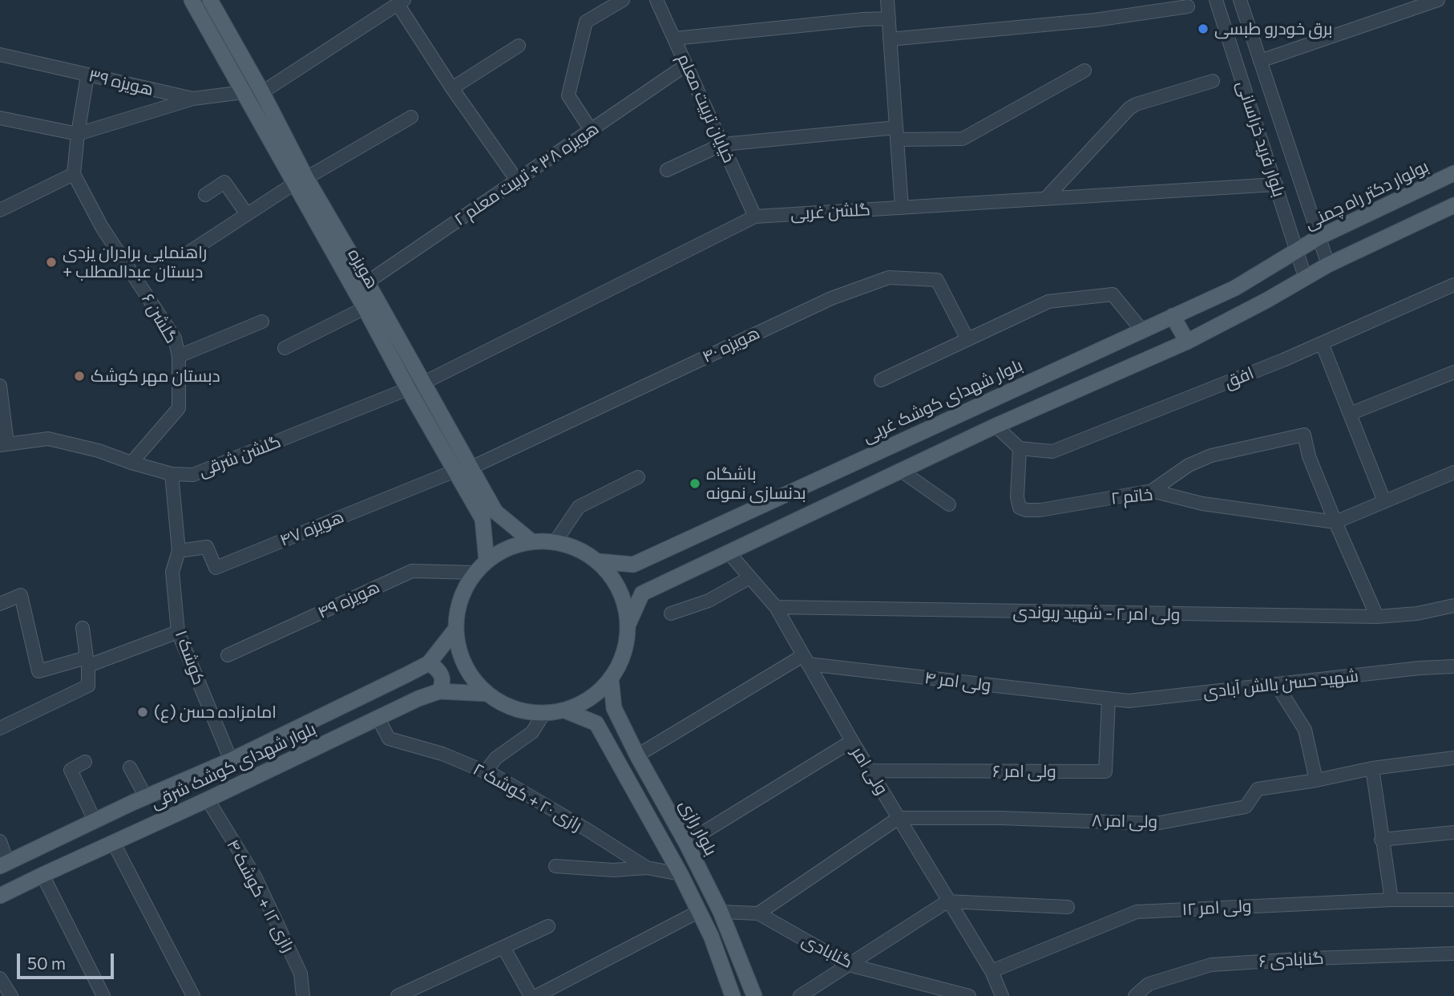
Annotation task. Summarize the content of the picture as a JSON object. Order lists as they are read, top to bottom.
{
  "streets": {
    "main road": [
      "بولوار دکتر راه چمنی",
      "هویزه",
      "بلوار شهدای کوشک غربی",
      "بلوار شهدای کوشک شرقی",
      "بلوار رازی"
    ],
    "street": [
      "هویزه ۳۹",
      "خیایان تربیت معلم",
      "بلوار فرید خراسانی",
      "هویزه ۳۸ + تربیت معلم ۲",
      "گلشن غربی",
      "گلشن ۶",
      "هویزه ۴۰",
      "افق",
      "گلشن شرقی",
      "خاتم ۲",
      "هویزه ۴۷",
      "هویزه ۴۹",
      "ولی امر ۲ - شهید ریوندی",
      "کوشک ۱",
      "ولی امر ۴",
      "شهید حسن بالش آبادی",
      "ولی امر",
      "ولی امر ۶",
      "رازی ۲۰ + کوشک ۲",
      "ولی امر ۸",
      "رازی ۱۲ + کوشک ۴",
      "ولی امر ۱۲",
      "گنابادی",
      "گنابادی ۶"
    ]
  },
  "crossings": [
    ["هویزه ۳۹", "هویزه"],
    ["خیایان تربیت معلم", "هویزه ۳۸ + تربیت معلم ۲"],
    ["خیایان تربیت معلم", "گلشن غربی"],
    ["بلوار فرید خراسانی", "بولوار دکتر راه چمنی"],
    ["بلوار فرید خراسانی", "گلشن غربی"],
    ["بلوار فرید خراسانی", "بلوار شهدای کوشک غربی"],
    ["هویزه ۳۸ + تربیت معلم ۲", "هویزه"],
    ["بولوار دکتر راه چمنی", "بلوار شهدای کوشک غربی"],
    ["گلشن غربی", "هویزه"],
    ["هویزه", "هویزه ۴۰"],
    ["هویزه", "بلوار شهدای کوشک غربی"],
    ["هویزه", "گلشن شرقی"],
    ["هویزه", "هویزه ۴۷"],
    ["هویزه", "هویزه ۴۹"],
    ["هویزه", "بلوار شهدای کوشک شرقی"],
    ["هویزه", "بلوار رازی"],
    ["گلشن ۶", "گلشن شرقی"],
    ["افق", "خاتم ۲"],
    ["بلوار شهدای کوشک غربی", "هویزه ۴۹"],
    ["بلوار شهدای کوشک غربی", "بلوار شهدای کوشک شرقی"],
    ["بلوار شهدای کوشک غربی", "بلوار رازی"],
    ["گلشن شرقی", "کوشک ۱"],
    ["هویزه ۴۷", "کوشک ۱"],
    ["هویزه ۴۹", "بلوار شهدای کوشک شرقی"],
    ["هویزه ۴۹", "بلوار رازی"],
    ["ولی امر ۲ - شهید ریوندی", "ولی امر"],
    ["کوشک ۱", "بلوار شهدای کوشک شرقی"],
    ["ولی امر ۴", "شهید حسن بالش آبادی"],
    ["ولی امر ۴", "ولی امر"],
    ["ولی امر ۴", "ولی امر ۶"],
    ["شهید حسن بالش آبادی", "ولی امر ۶"],
    ["بلوار شهدای کوشک شرقی", "رازی ۲۰ + کوشک ۲"],
    ["بلوار شهدای کوشک شرقی", "بلوار رازی"],
    ["بلوار شهدای کوشک شرقی", "رازی ۱۲ + کوشک ۴"],
    ["ولی امر", "ولی امر ۶"],
    ["ولی امر", "ولی امر ۸"],
    ["ولی امر", "ولی امر ۱۲"],
    ["بلوار رازی", "گنابادی"]
  ],
  "places": [
    "برق خودرو طبسی",
    "راهنمایی برادران یزدی + دبستان عبدالمطلب",
    "دبستان مهر کوشک",
    "باشگاه بدنسازی نمونه",
    "امامزاده حسن (ع)"
  ],
  "scale_bar": "50 m"
}
